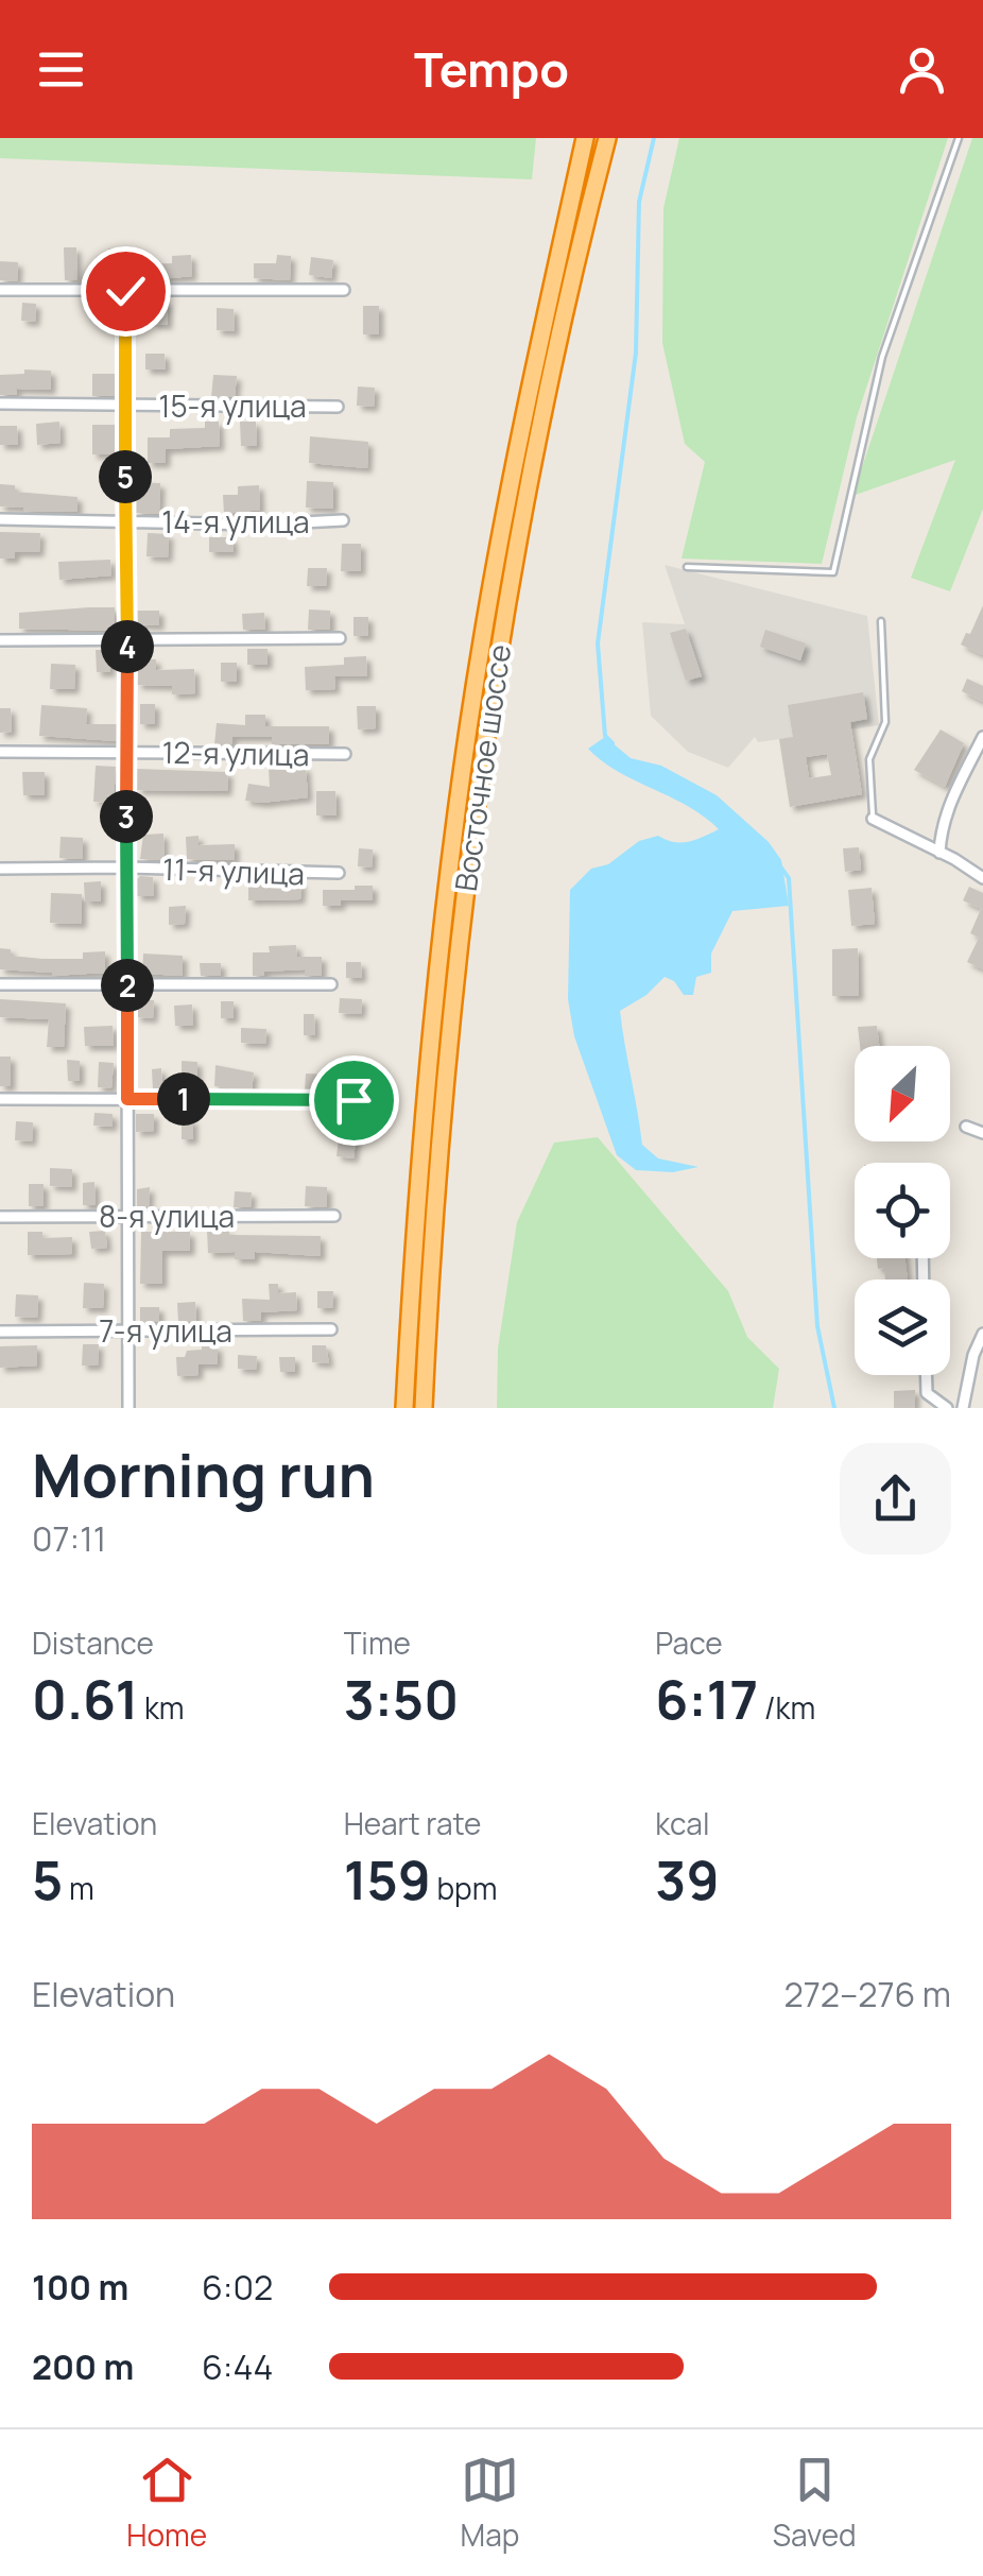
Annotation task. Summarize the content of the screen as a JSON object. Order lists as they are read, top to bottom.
{
  "streets": {
    "highway": ["Восточное шоссе"],
    "street": [
      "15-я улица",
      "14-я улица",
      "12-я улица",
      "11-я улица",
      "8-я улица",
      "7-я улица"
    ]
  },
  "north": "bottom left",
  "page": {
    "header": "Tempo",
    "pins": [
      "5",
      "4",
      "3",
      "2",
      "1"
    ],
    "heading": ["Morning run", "07:11"],
    "stats": [
      ["Distance", "0.61 km"],
      ["Time", "3:50"],
      ["Pace", "6:17 /km"],
      ["Elevation", "5 m"],
      ["Heart rate", "159 bpm"],
      ["kcal", "39"]
    ],
    "chart": ["Elevation", "272–276 m"],
    "list": [
      {
        "name": "100 m",
        "note": "6:02"
      },
      {
        "name": "200 m",
        "note": "6:44"
      }
    ],
    "tabs": ["Home", "Map", "Saved"]
  }
}
